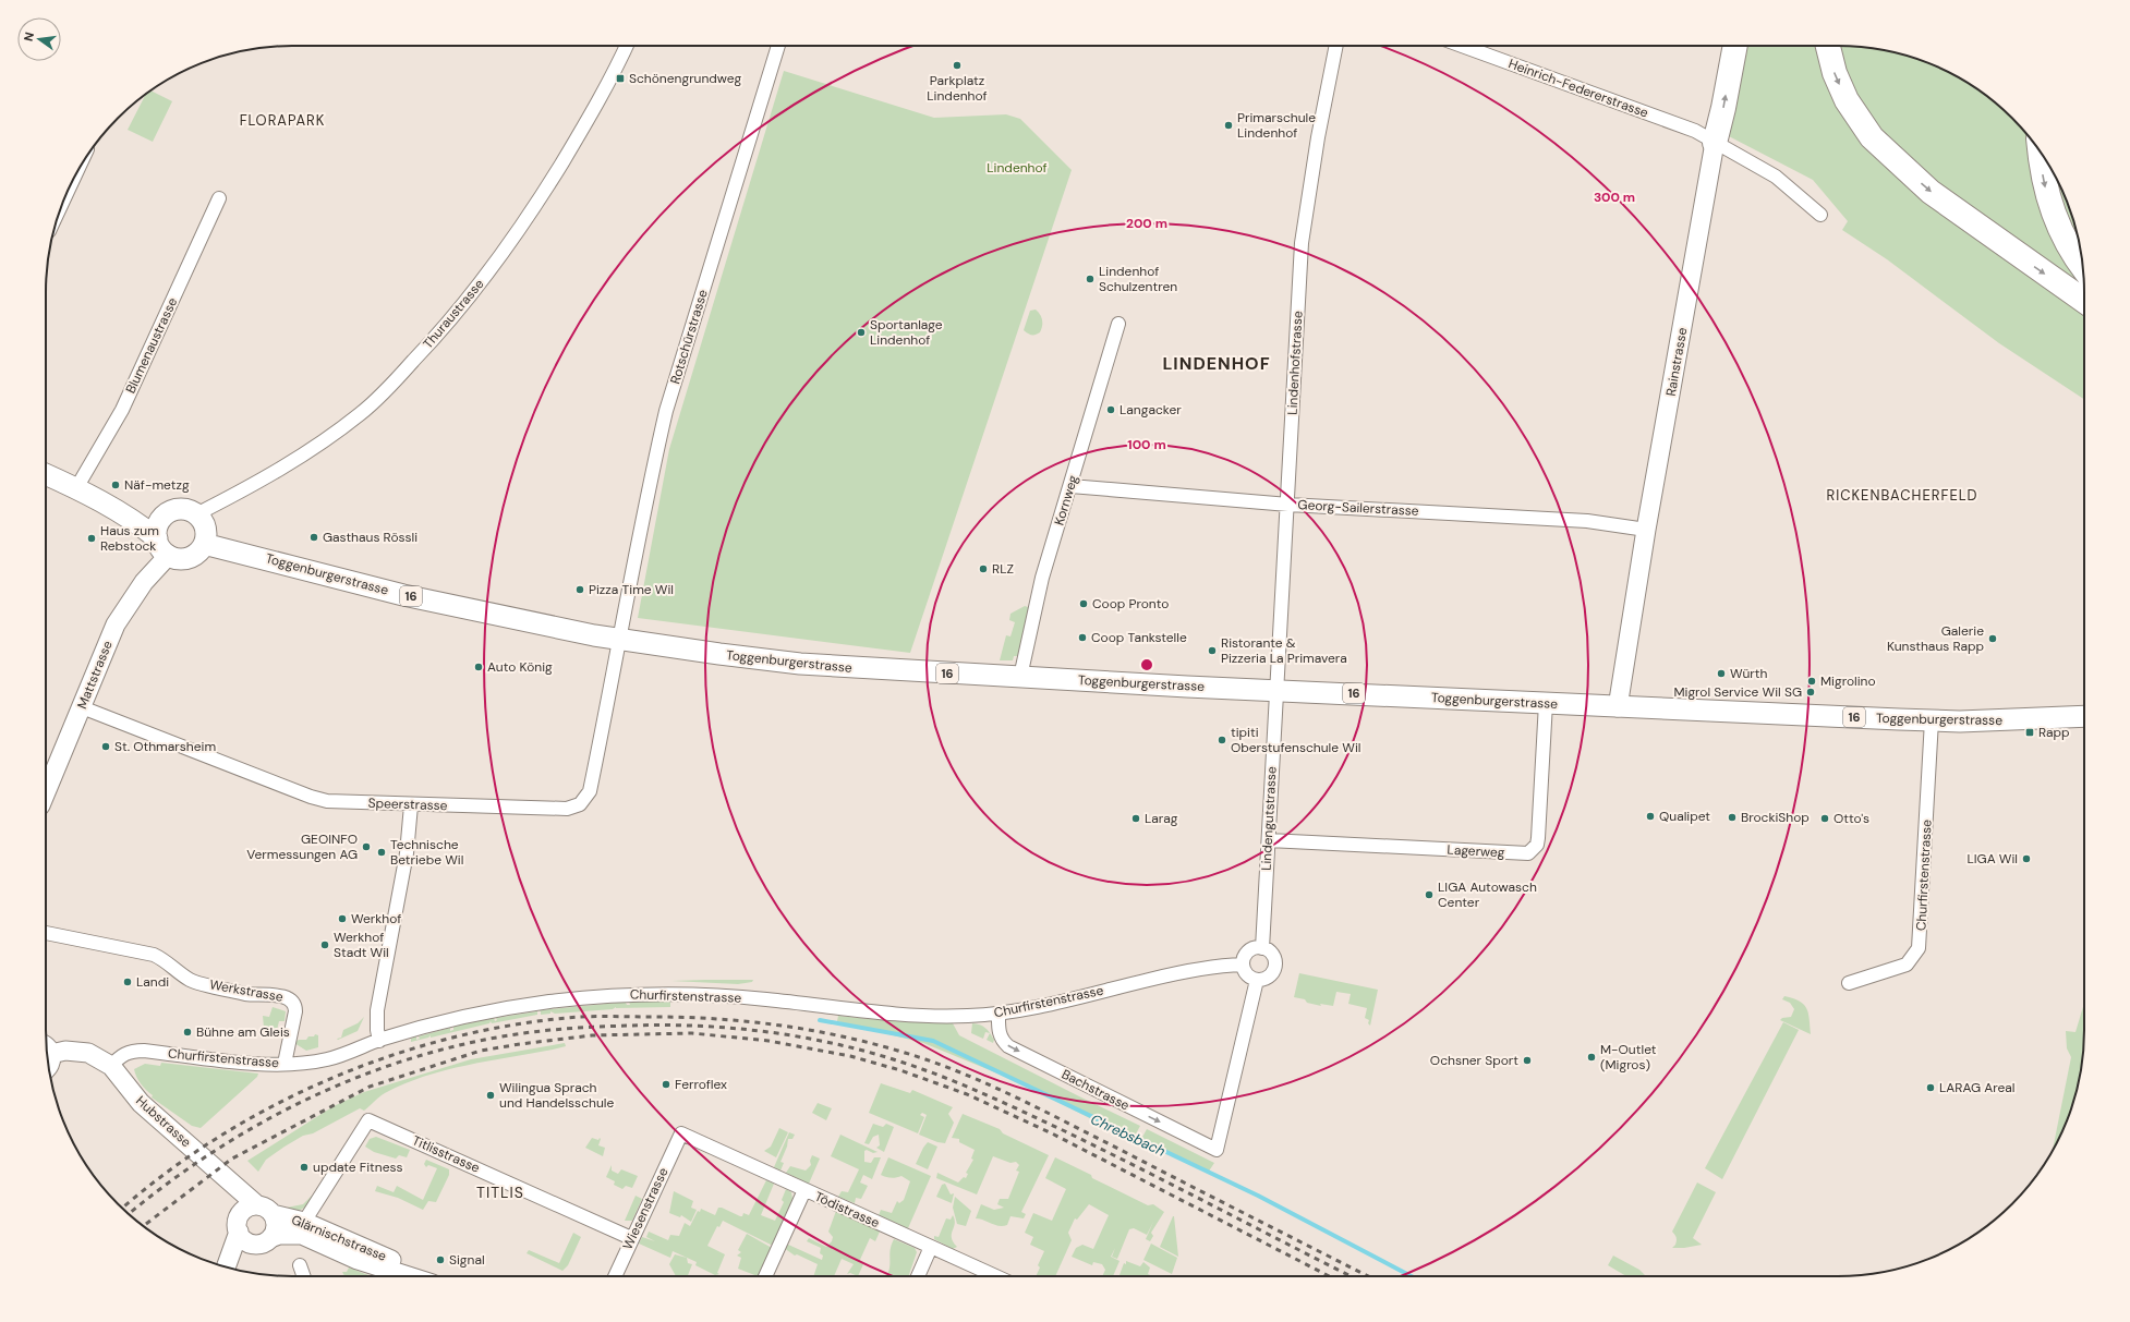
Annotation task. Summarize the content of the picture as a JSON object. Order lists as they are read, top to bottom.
{
  "streets": {
    "main road": ["Toggenburgerstrasse", "16"],
    "street": [
      "Heinrich-Federerstrasse",
      "Thuraustrasse",
      "Rotschürstrasse",
      "Blumenaustrasse",
      "Rainstrasse",
      "Lindenhofstrasse",
      "Kornweg",
      "Georg-Sailerstrasse",
      "Mattstrasse",
      "Speerstrasse",
      "Lindengutstrasse",
      "Lagerweg",
      "Churfirstenstrasse",
      "Werkstrasse",
      "Bachstrasse",
      "Hubstrasse",
      "Titlisstrasse",
      "Wiesenstrasse",
      "Tödistrasse",
      "Glärnischstrasse"
    ]
  },
  "crossings": [
    ["Heinrich-Federerstrasse", "Rainstrasse"],
    ["Thuraustrasse", "Toggenburgerstrasse"],
    ["Thuraustrasse", "Mattstrasse"],
    ["Rotschürstrasse", "Toggenburgerstrasse"],
    ["Rotschürstrasse", "Speerstrasse"],
    ["Rainstrasse", "Georg-Sailerstrasse"],
    ["Rainstrasse", "Toggenburgerstrasse"],
    ["Lindenhofstrasse", "Georg-Sailerstrasse"],
    ["Lindenhofstrasse", "Toggenburgerstrasse"],
    ["Lindenhofstrasse", "Lindengutstrasse"],
    ["Kornweg", "Georg-Sailerstrasse"],
    ["Kornweg", "Toggenburgerstrasse"],
    ["Toggenburgerstrasse", "Mattstrasse"],
    ["Toggenburgerstrasse", "Speerstrasse"],
    ["Toggenburgerstrasse", "Lindengutstrasse"],
    ["Toggenburgerstrasse", "Lagerweg"],
    ["Toggenburgerstrasse", "Churfirstenstrasse"],
    ["Mattstrasse", "Speerstrasse"],
    ["Lindengutstrasse", "Lagerweg"],
    ["Lindengutstrasse", "Churfirstenstrasse"],
    ["Lindengutstrasse", "Bachstrasse"],
    ["Churfirstenstrasse", "Werkstrasse"],
    ["Churfirstenstrasse", "Bachstrasse"],
    ["Churfirstenstrasse", "Hubstrasse"],
    ["Hubstrasse", "Glärnischstrasse"],
    ["Titlisstrasse", "Wiesenstrasse"],
    ["Titlisstrasse", "Glärnischstrasse"],
    ["Wiesenstrasse", "Tödistrasse"]
  ],
  "districts": [
    "FLORAPARK",
    "LINDENHOF",
    "RICKENBACHERFELD",
    "TITLIS"
  ],
  "water": ["Chrebsbach"],
  "parks": ["Lindenhof"],
  "places": {
    "other": [
      "Parkplatz Lindenhof",
      "Primarschule Lindenhof",
      "Lindenhof Schulzentren",
      "Sportanlage Lindenhof",
      "Langacker",
      "Näf-metzg",
      "Gasthaus Rössli",
      "Haus zum Rebstock",
      "RLZ",
      "Pizza Time Wil",
      "Coop Pronto",
      "Coop Tankstelle",
      "Galerie Kunsthaus Rapp",
      "Ristorante & Pizzeria La Primavera",
      "Auto König",
      "Würth",
      "Migrolino",
      "Migrol Service Wil SG",
      "tipiti Oberstufenschule Wil",
      "St. Othmarsheim",
      "Qualipet",
      "BrockiShop",
      "Larag",
      "Otto's",
      "GEOINFO Vermessungen AG",
      "Technische Betriebe Wil",
      "LIGA Wil",
      "LIGA Autowasch Center",
      "Werkhof",
      "Werkhof Stadt Wil",
      "Landi",
      "Bühne am Gleis",
      "M-Outlet (Migros)",
      "Ochsner Sport",
      "Ferroflex",
      "LARAG Areal",
      "Wilingua Sprach und Handelsschule",
      "update Fitness",
      "Signal"
    ],
    "transit": ["Schönengrundweg", "Rapp"]
  },
  "north": "left",
  "rings": ["300 m", "200 m", "100 m"]
}
